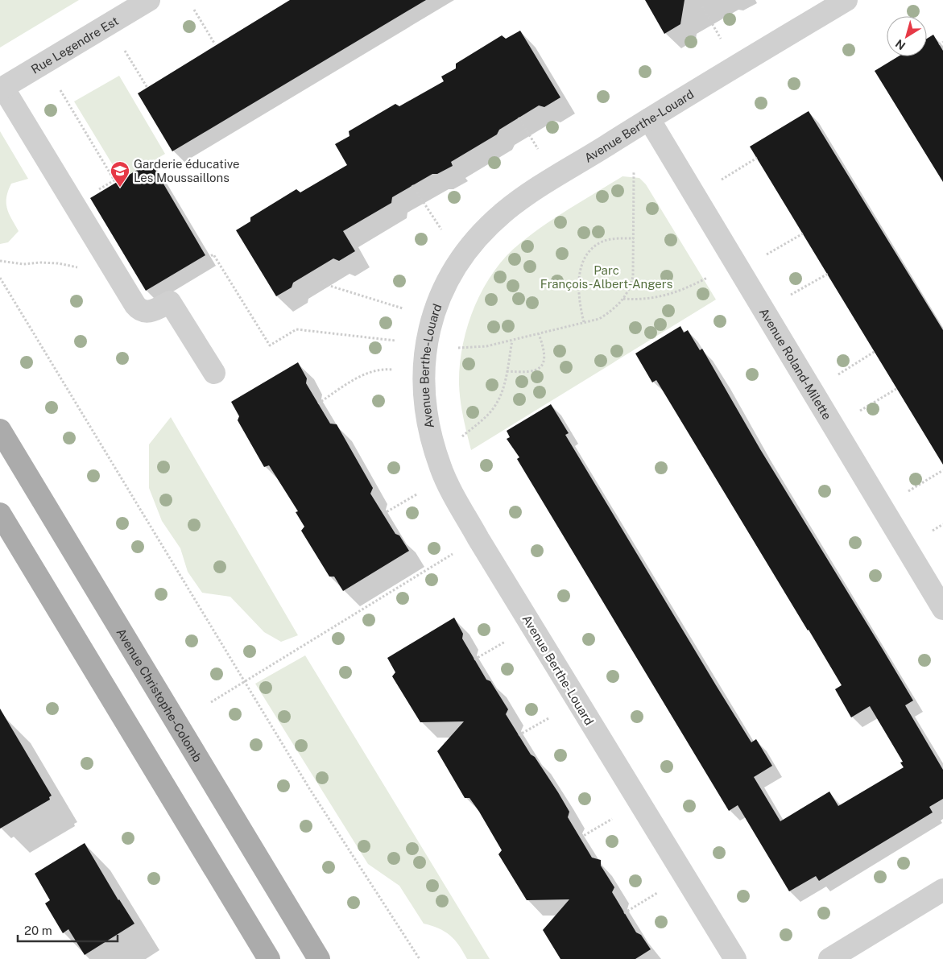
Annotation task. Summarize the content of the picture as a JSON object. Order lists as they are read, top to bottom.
{
  "streets": {
    "main road": ["Avenue Christophe-Colomb"],
    "street": ["Rue Legendre Est", "Avenue Berthe-Louard", "Avenue Roland-Milette"]
  },
  "crossings": [
    ["Avenue Berthe-Louard", "Avenue Roland-Milette"]
  ],
  "parks": ["Parc François-Albert-Angers"],
  "places": {
    "school or university": ["Garderie éducative Les Moussaillons"]
  },
  "scale_bar": "20 m",
  "north": "bottom left"
}
